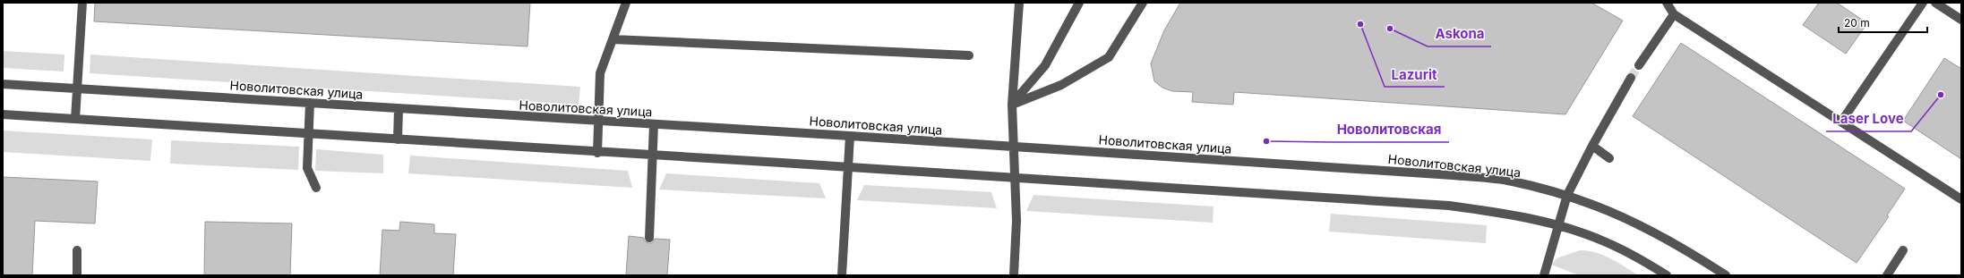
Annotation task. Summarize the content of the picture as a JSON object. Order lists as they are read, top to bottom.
{
  "streets": {
    "street": ["Новолитовская улица"]
  },
  "places": [
    "Lazurit",
    "Askona",
    "Laser Love",
    "Новолитовская"
  ],
  "scale_bar": "20 m"
}
